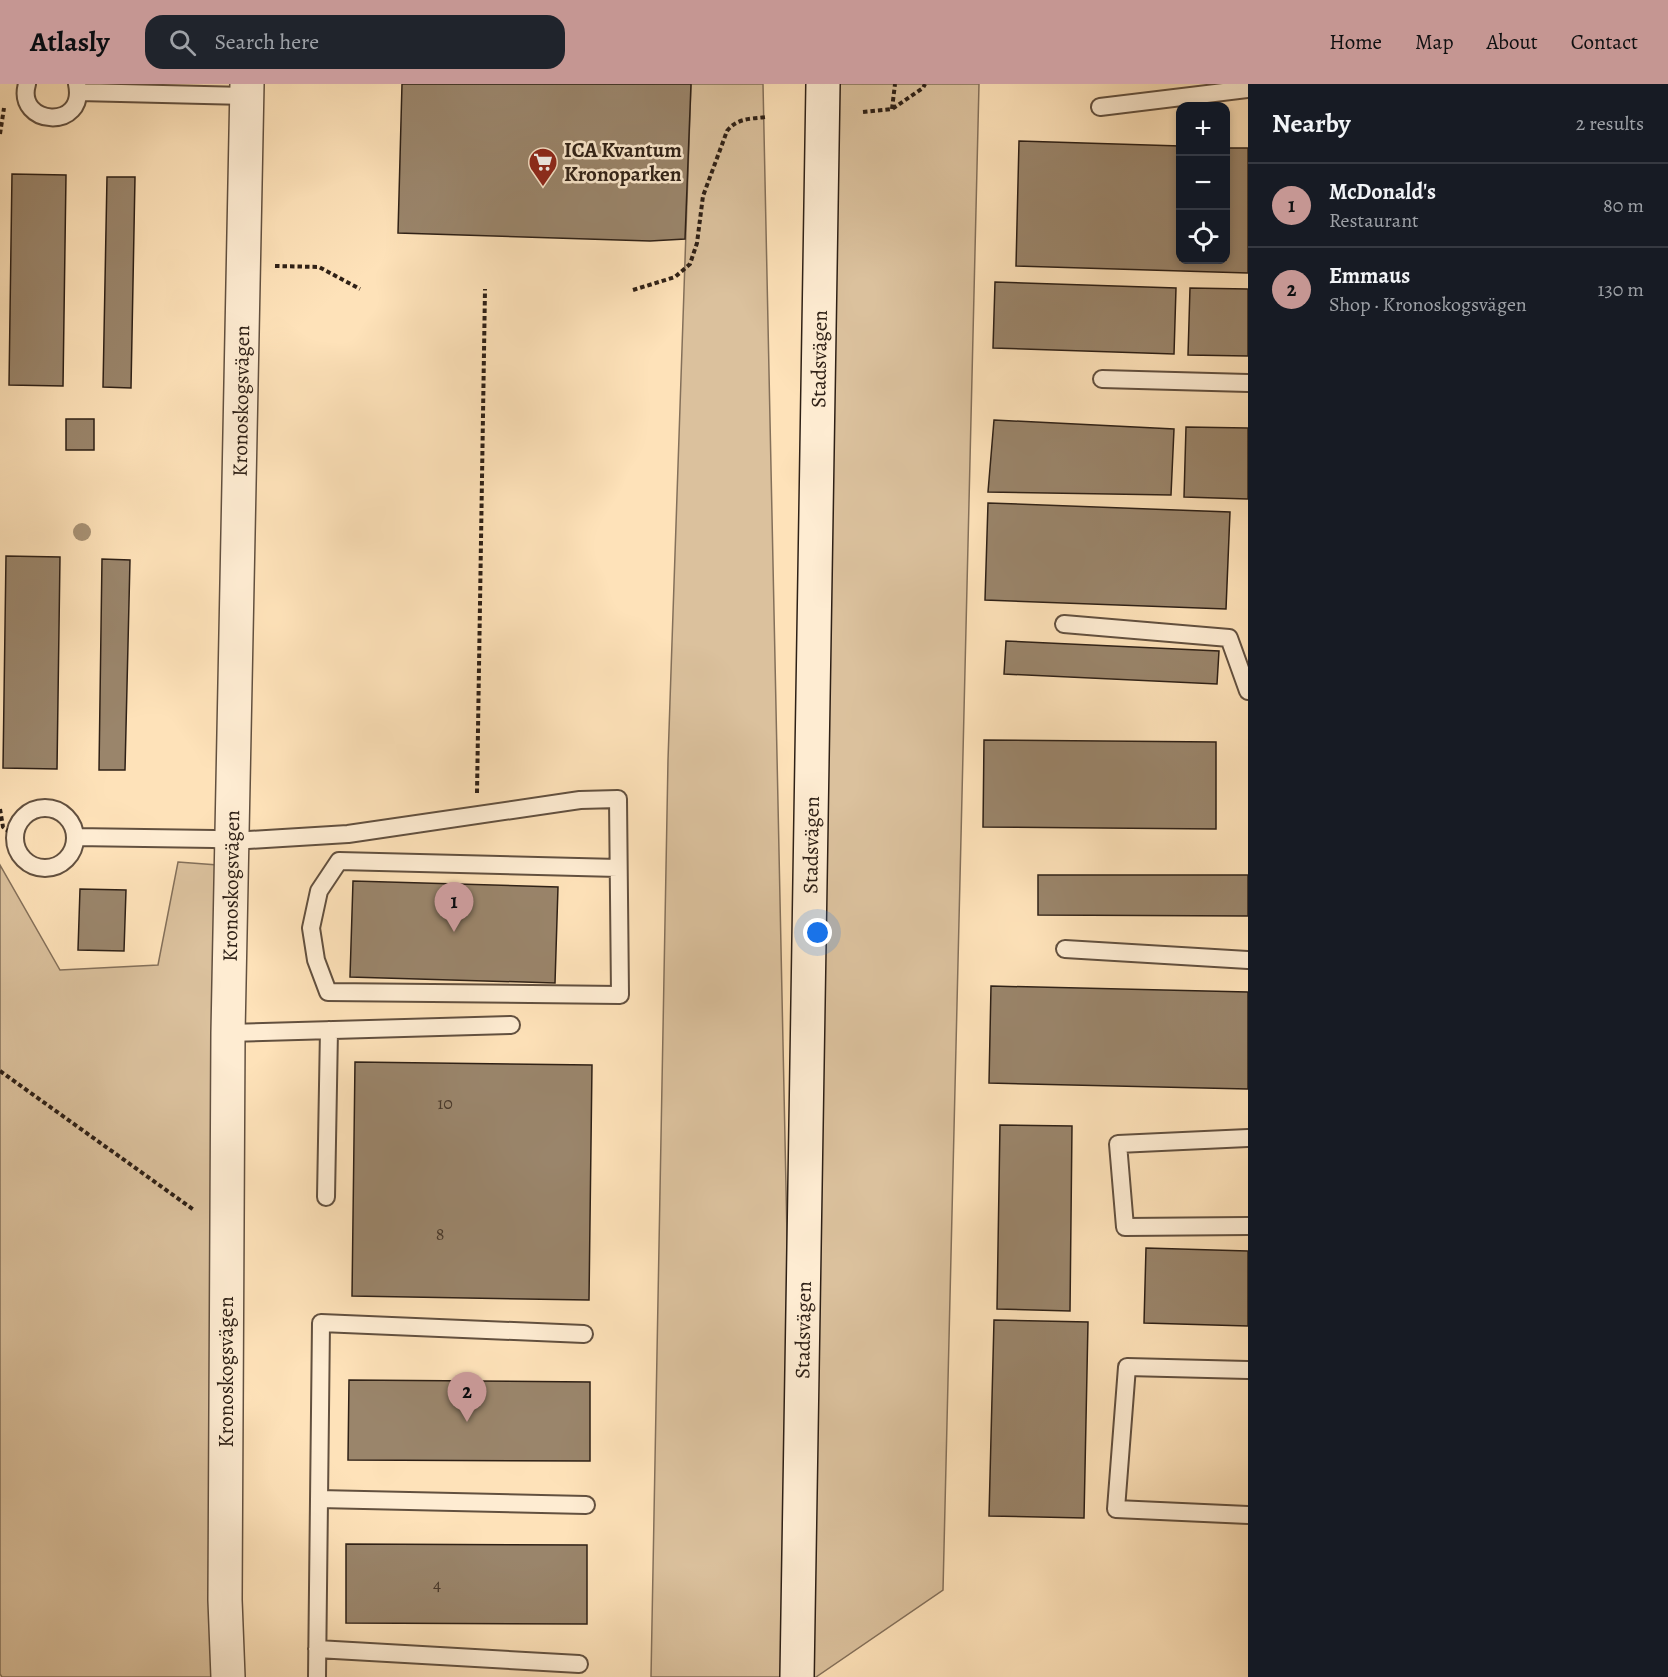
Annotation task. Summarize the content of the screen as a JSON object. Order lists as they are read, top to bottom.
{
  "streets": {
    "main road": ["Stadsvägen", "Kronoskogsvägen"]
  },
  "places": {
    "supermarket": ["ICA Kvantum Kronoparken"]
  },
  "house_numbers": ["10", "8", "4"],
  "page": {
    "header": "Atlasly",
    "search": "Search here",
    "nav": [
      "Home",
      "Map",
      "About",
      "Contact"
    ],
    "heading": ["Nearby", "2 results"],
    "map_buttons": ["+", "−"],
    "list": [
      {
        "mark": "1",
        "name": "McDonald's",
        "note": "Restaurant",
        "value": "80 m"
      },
      {
        "mark": "2",
        "name": "Emmaus",
        "note": "Shop · Kronoskogsvägen",
        "value": "130 m"
      }
    ],
    "pins": ["1", "2"]
  }
}
